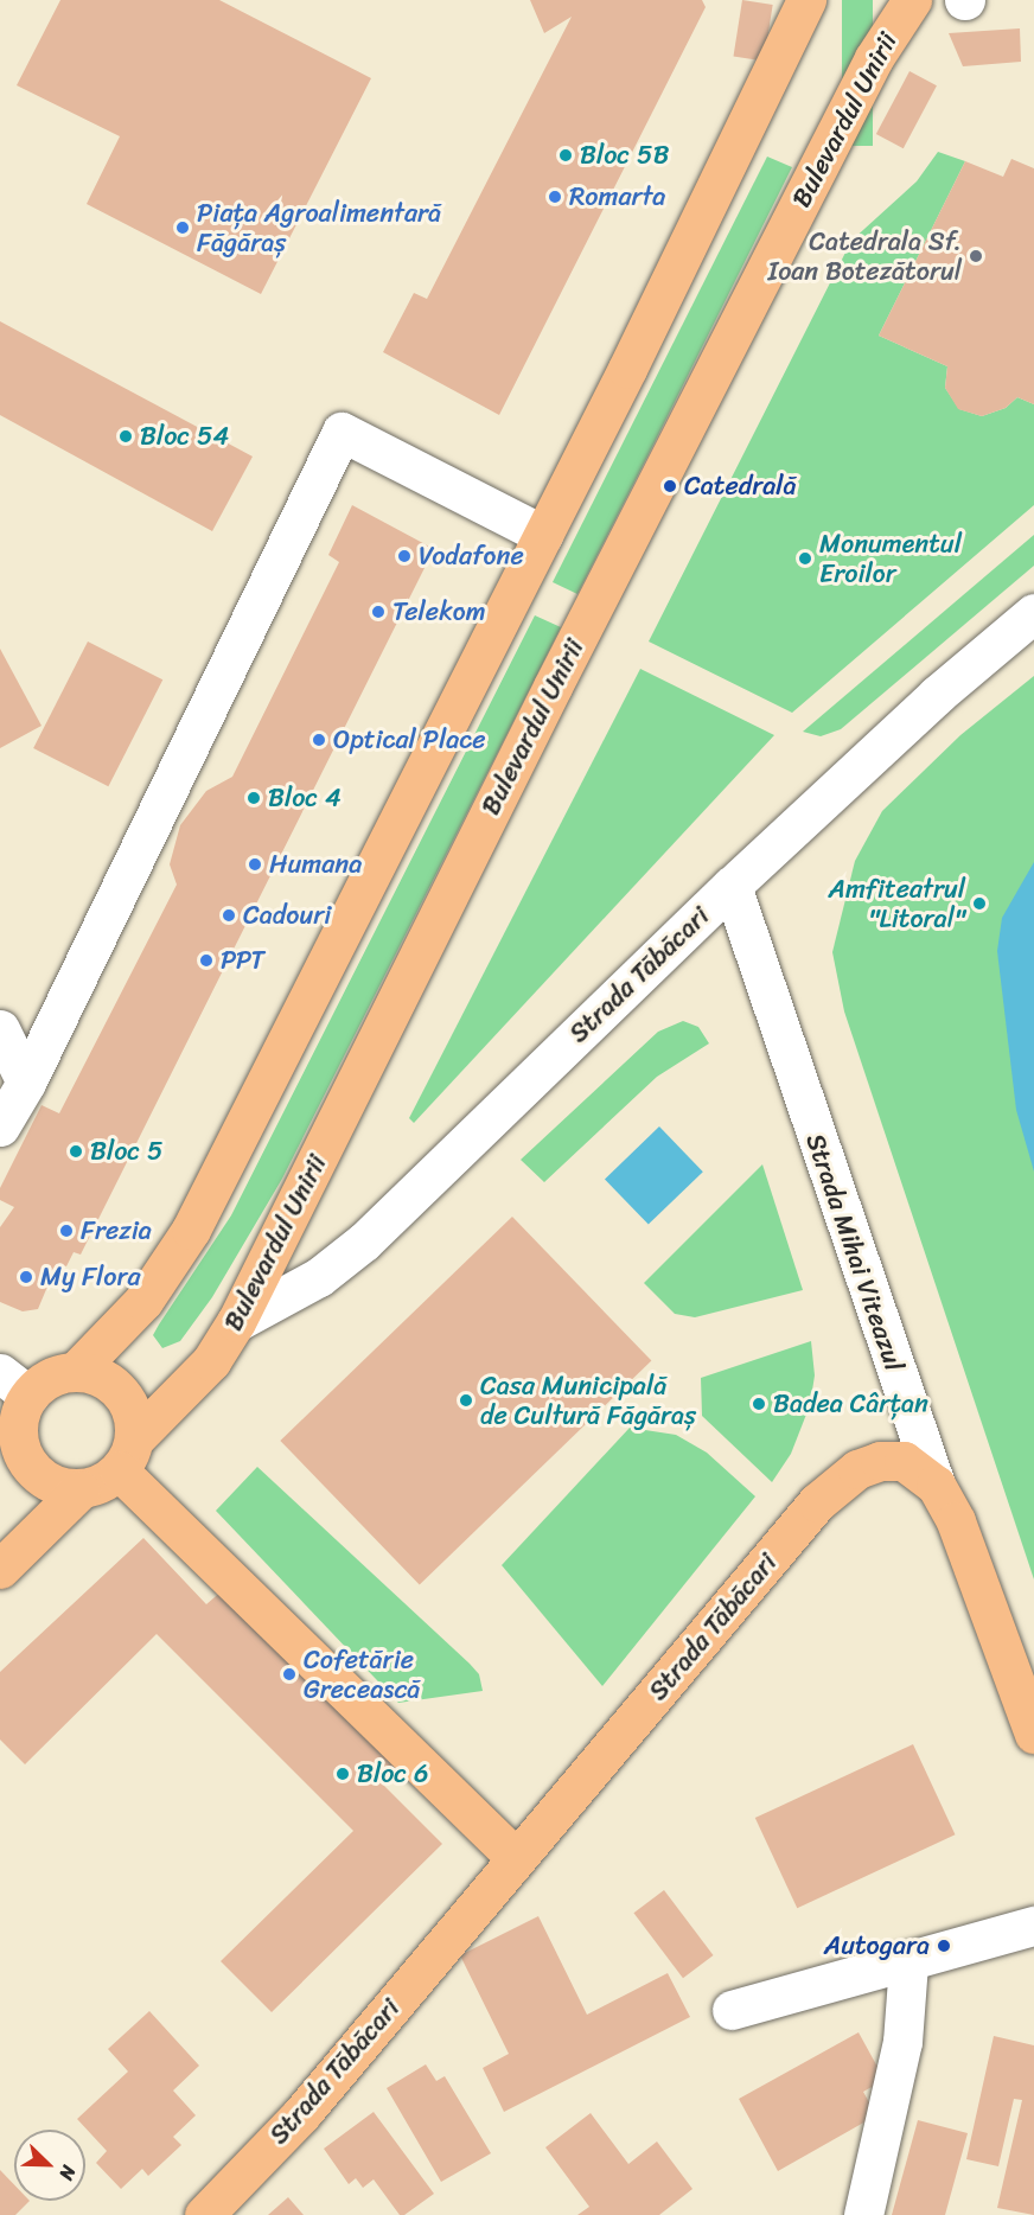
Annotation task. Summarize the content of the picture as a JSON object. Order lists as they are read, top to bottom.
{
  "streets": {
    "main road": ["Bulevardul Unirii", "Strada Tăbăcari", "Strada Mihai Viteazul"]
  },
  "crossings": [
    ["Bulevardul Unirii", "Strada Tăbăcari"],
    ["Strada Tăbăcari", "Strada Mihai Viteazul"]
  ],
  "places": [
    "Bloc 5B",
    "Romarta",
    "Piața Agroalimentară Făgăraș",
    "Catedrala Sf. Ioan Botezătorul",
    "Bloc 54",
    "Catedrală",
    "Vodafone",
    "Monumentul Eroilor",
    "Telekom",
    "Optical Place",
    "Bloc 4",
    "Humana",
    "Amfiteatrul \"Litoral\"",
    "Cadouri",
    "PPT",
    "Bloc 5",
    "Frezia",
    "My Flora",
    "Casa Municipală de Cultură Făgăraș",
    "Badea Cârțan",
    "Cofetărie Grecească",
    "Bloc 6",
    "Autogara"
  ],
  "north": "bottom right"
}
